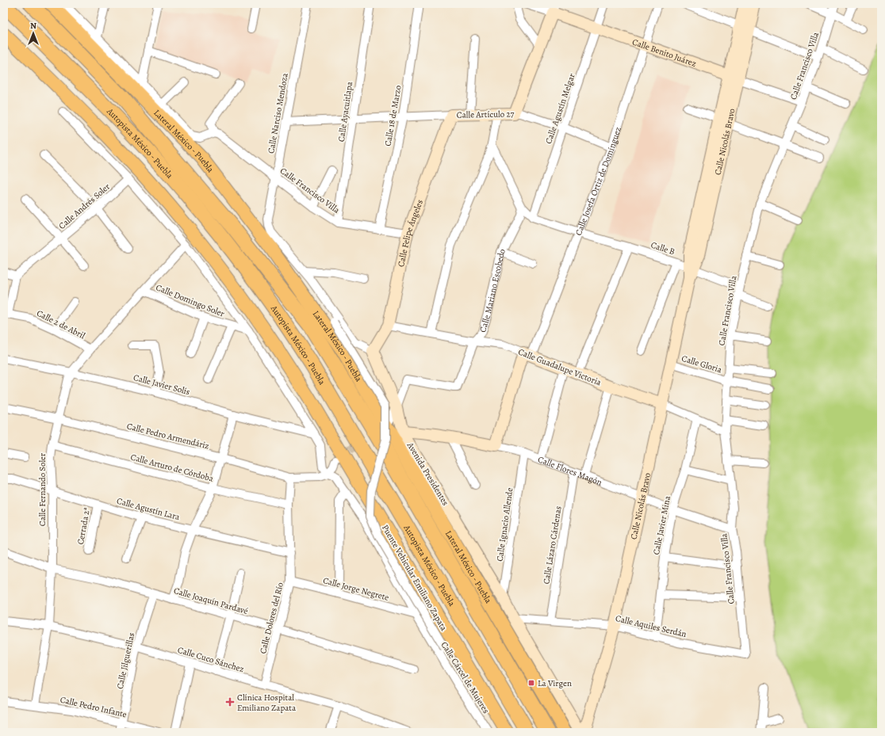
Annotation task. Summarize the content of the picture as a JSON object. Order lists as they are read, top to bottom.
{
  "streets": {
    "highway": ["Lateral México - Puebla", "Autopista México - Puebla"],
    "main road": [
      "Calle Benito Juárez",
      "Calle Artículo 27",
      "Calle Nicolás Bravo",
      "Calle Josefa Ortiz de Domínguez",
      "Calle Felipe Ángeles",
      "Calle Guadalupe Victoria",
      "Calle Flores Magón",
      "Avenida Presidentes"
    ],
    "street": [
      "Calle Francisco Villa",
      "Calle Agustín Melgar",
      "Calle Ayacuitlapa",
      "Calle Narciso Mendoza",
      "Calle 18 de Marzo",
      "Calle Andrés Soler",
      "Calle B",
      "Calle Mariano Escobedo",
      "Calle Domingo Soler",
      "Calle 2 de Abril",
      "Calle Gloria",
      "Calle Javier Solís",
      "Calle Pedro Armendáriz",
      "Calle Arturo de Córdoba",
      "Calle Fernando Soler",
      "Calle Agustín Lara",
      "Calle Ignacio Allende",
      "Calle Javier Mina",
      "Cerrada 2ª",
      "Calle Lázaro Cárdenas",
      "Puente Vehicular Emiliano Zapata",
      "Calle Jorge Negrete",
      "Calle Joaquín Pardavé",
      "Calle Dolores del Río",
      "Calle Aquiles Serdán",
      "Calle Cuco Sánchez",
      "Calle Jilguerillas",
      "Calle Cárcel de Mujeres",
      "Calle Pedro Infante"
    ]
  },
  "crossings": [
    ["Calle Benito Juárez", "Calle Francisco Villa"],
    ["Calle Benito Juárez", "Calle Agustín Melgar"],
    ["Calle Benito Juárez", "Calle Nicolás Bravo"],
    ["Calle Benito Juárez", "Calle Josefa Ortiz de Domínguez"],
    ["Calle Francisco Villa", "Calle Ayacuitlapa"],
    ["Calle Francisco Villa", "Calle Narciso Mendoza"],
    ["Calle Francisco Villa", "Calle 18 de Marzo"],
    ["Calle Francisco Villa", "Calle Felipe Ángeles"],
    ["Calle Francisco Villa", "Calle B"],
    ["Calle Francisco Villa", "Calle Gloria"],
    ["Calle Francisco Villa", "Calle Guadalupe Victoria"],
    ["Calle Francisco Villa", "Calle Flores Magón"],
    ["Calle Francisco Villa", "Calle Aquiles Serdán"],
    ["Calle Agustín Melgar", "Calle Artículo 27"],
    ["Calle Agustín Melgar", "Calle B"],
    ["Calle Ayacuitlapa", "Calle Artículo 27"],
    ["Calle Narciso Mendoza", "Calle Artículo 27"],
    ["Calle Narciso Mendoza", "Lateral México - Puebla"],
    ["Calle Artículo 27", "Calle 18 de Marzo"],
    ["Calle Artículo 27", "Calle Josefa Ortiz de Domínguez"],
    ["Calle Artículo 27", "Calle Felipe Ángeles"],
    ["Calle Nicolás Bravo", "Calle B"],
    ["Calle Nicolás Bravo", "Calle Gloria"],
    ["Calle Nicolás Bravo", "Calle Guadalupe Victoria"],
    ["Calle Nicolás Bravo", "Calle Flores Magón"],
    ["Calle Nicolás Bravo", "Calle Aquiles Serdán"],
    ["Calle Josefa Ortiz de Domínguez", "Calle B"],
    ["Calle Josefa Ortiz de Domínguez", "Calle Guadalupe Victoria"],
    ["Calle Josefa Ortiz de Domínguez", "Calle Flores Magón"],
    ["Calle Felipe Ángeles", "Calle Guadalupe Victoria"],
    ["Calle Felipe Ángeles", "Avenida Presidentes"],
    ["Calle Mariano Escobedo", "Calle Guadalupe Victoria"],
    ["Calle Mariano Escobedo", "Avenida Presidentes"],
    ["Calle Domingo Soler", "Calle Fernando Soler"],
    ["Calle 2 de Abril", "Calle Fernando Soler"],
    ["Calle Guadalupe Victoria", "Calle Javier Mina"],
    ["Calle Javier Solís", "Calle Fernando Soler"],
    ["Calle Pedro Armendáriz", "Calle Fernando Soler"],
    ["Calle Pedro Armendáriz", "Calle Dolores del Río"],
    ["Calle Pedro Armendáriz", "Calle Cárcel de Mujeres"],
    ["Calle Arturo de Córdoba", "Calle Fernando Soler"],
    ["Calle Arturo de Córdoba", "Calle Dolores del Río"],
    ["Calle Flores Magón", "Avenida Presidentes"],
    ["Calle Flores Magón", "Calle Ignacio Allende"],
    ["Calle Flores Magón", "Calle Javier Mina"],
    ["Calle Flores Magón", "Calle Lázaro Cárdenas"],
    ["Avenida Presidentes", "Calle Ignacio Allende"],
    ["Avenida Presidentes", "Calle Aquiles Serdán"],
    ["Calle Fernando Soler", "Calle Agustín Lara"],
    ["Calle Fernando Soler", "Calle Joaquín Pardavé"],
    ["Calle Fernando Soler", "Calle Cuco Sánchez"],
    ["Calle Fernando Soler", "Calle Pedro Infante"],
    ["Calle Agustín Lara", "Cerrada 2ª"],
    ["Calle Agustín Lara", "Calle Dolores del Río"],
    ["Calle Javier Mina", "Calle Aquiles Serdán"],
    ["Calle Lázaro Cárdenas", "Calle Aquiles Serdán"],
    ["Puente Vehicular Emiliano Zapata", "Calle Cárcel de Mujeres"],
    ["Calle Jorge Negrete", "Calle Dolores del Río"],
    ["Calle Jorge Negrete", "Calle Cárcel de Mujeres"],
    ["Calle Joaquín Pardavé", "Calle Dolores del Río"],
    ["Calle Joaquín Pardavé", "Calle Jilguerillas"],
    ["Calle Dolores del Río", "Calle Cuco Sánchez"],
    ["Calle Cuco Sánchez", "Calle Jilguerillas"],
    ["Calle Jilguerillas", "Calle Pedro Infante"]
  ],
  "places": {
    "transit": ["La Virgen"],
    "health": ["Clínica Hospital Emiliano Zapata"]
  },
  "north": "top"
}
